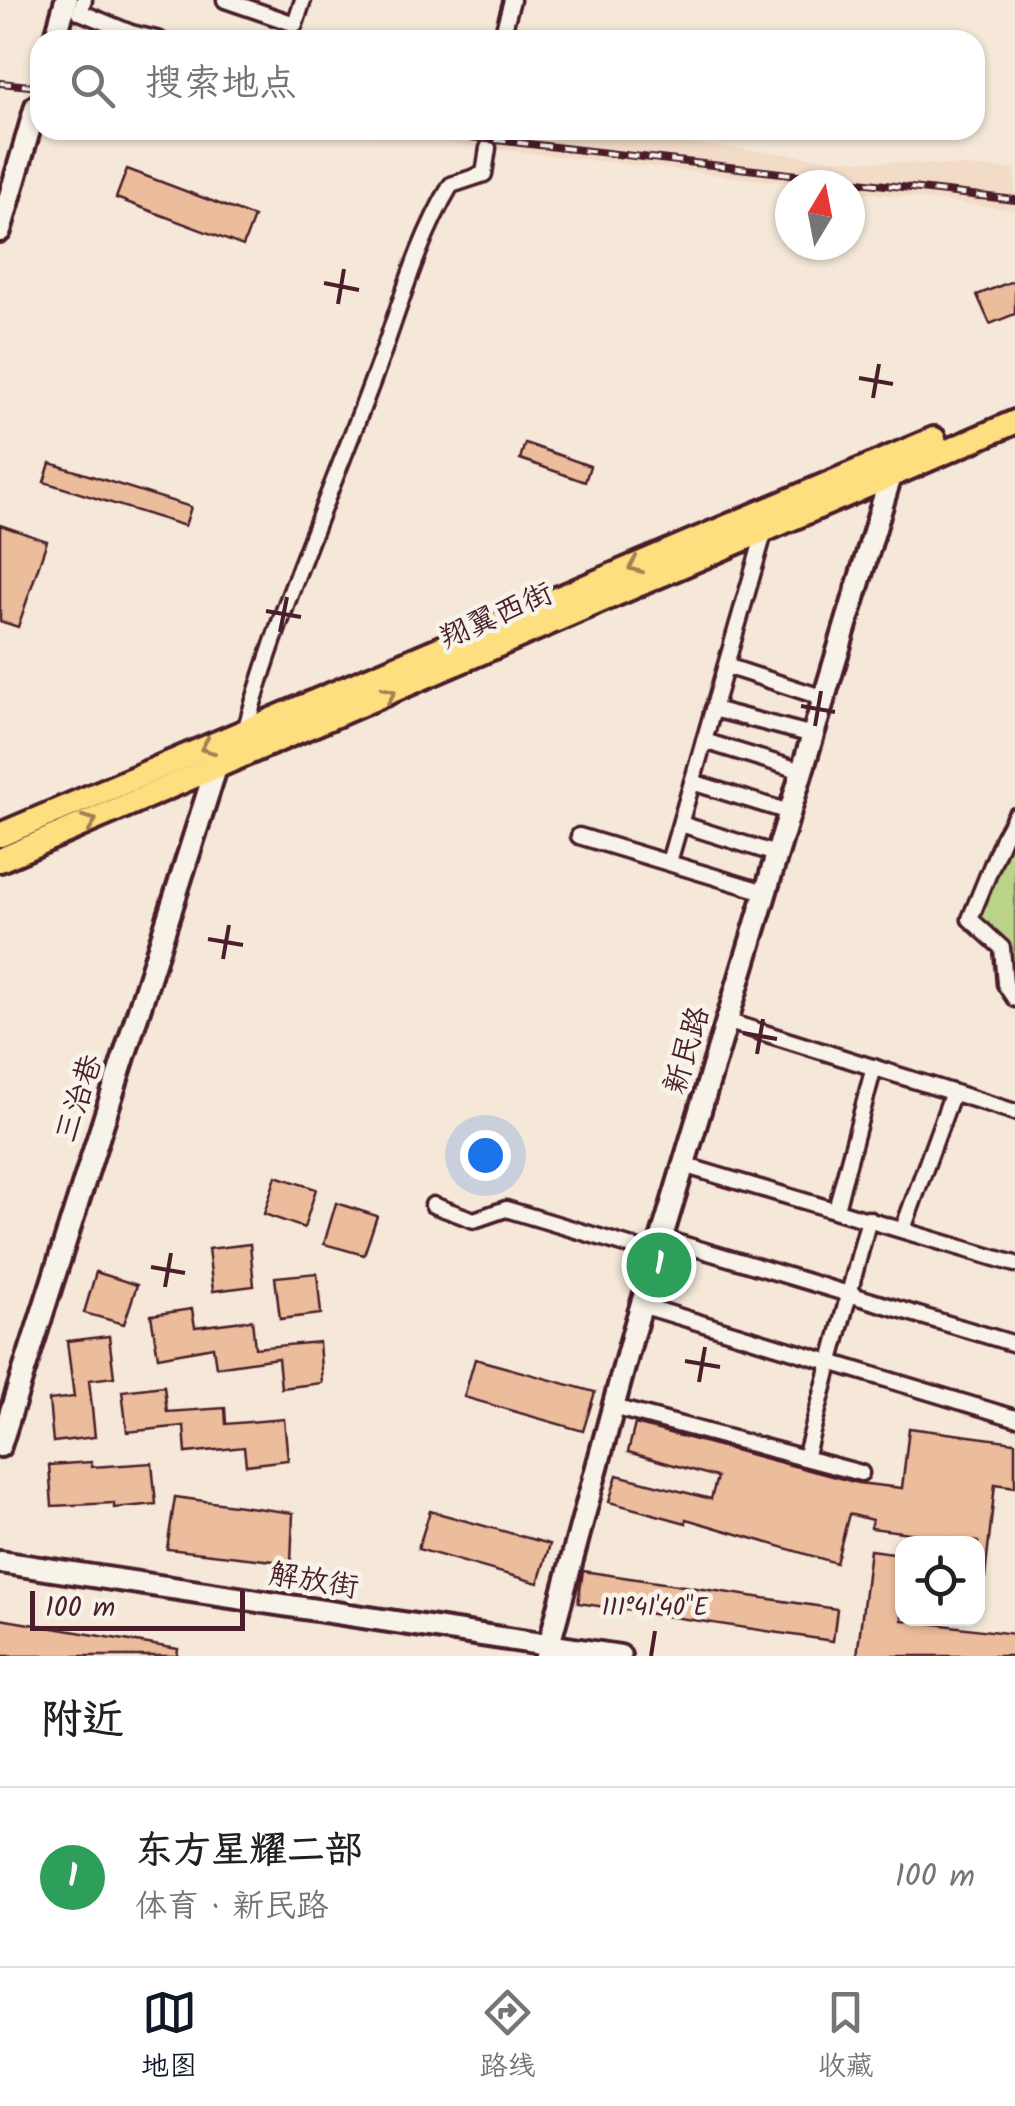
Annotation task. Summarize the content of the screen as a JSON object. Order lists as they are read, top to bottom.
{
  "streets": {
    "main road": ["翔翼西街"],
    "street": ["新民路", "三治巷", "解放街"]
  },
  "crossings": [
    ["翔翼西街", "新民路"],
    ["翔翼西街", "三治巷"],
    ["新民路", "解放街"]
  ],
  "scale_bar": "100 m",
  "north": "top",
  "page": {
    "search": "搜索地点",
    "pins": "1",
    "scale": "100 m",
    "heading": "附近",
    "list": [
      {
        "mark": "1",
        "name": "东方星耀二部",
        "note": "体育 · 新民路",
        "value": "100 m"
      }
    ],
    "nav": ["地图", "路线", "收藏"]
  },
  "coordinates": ["111°41'40\"E"]
}
